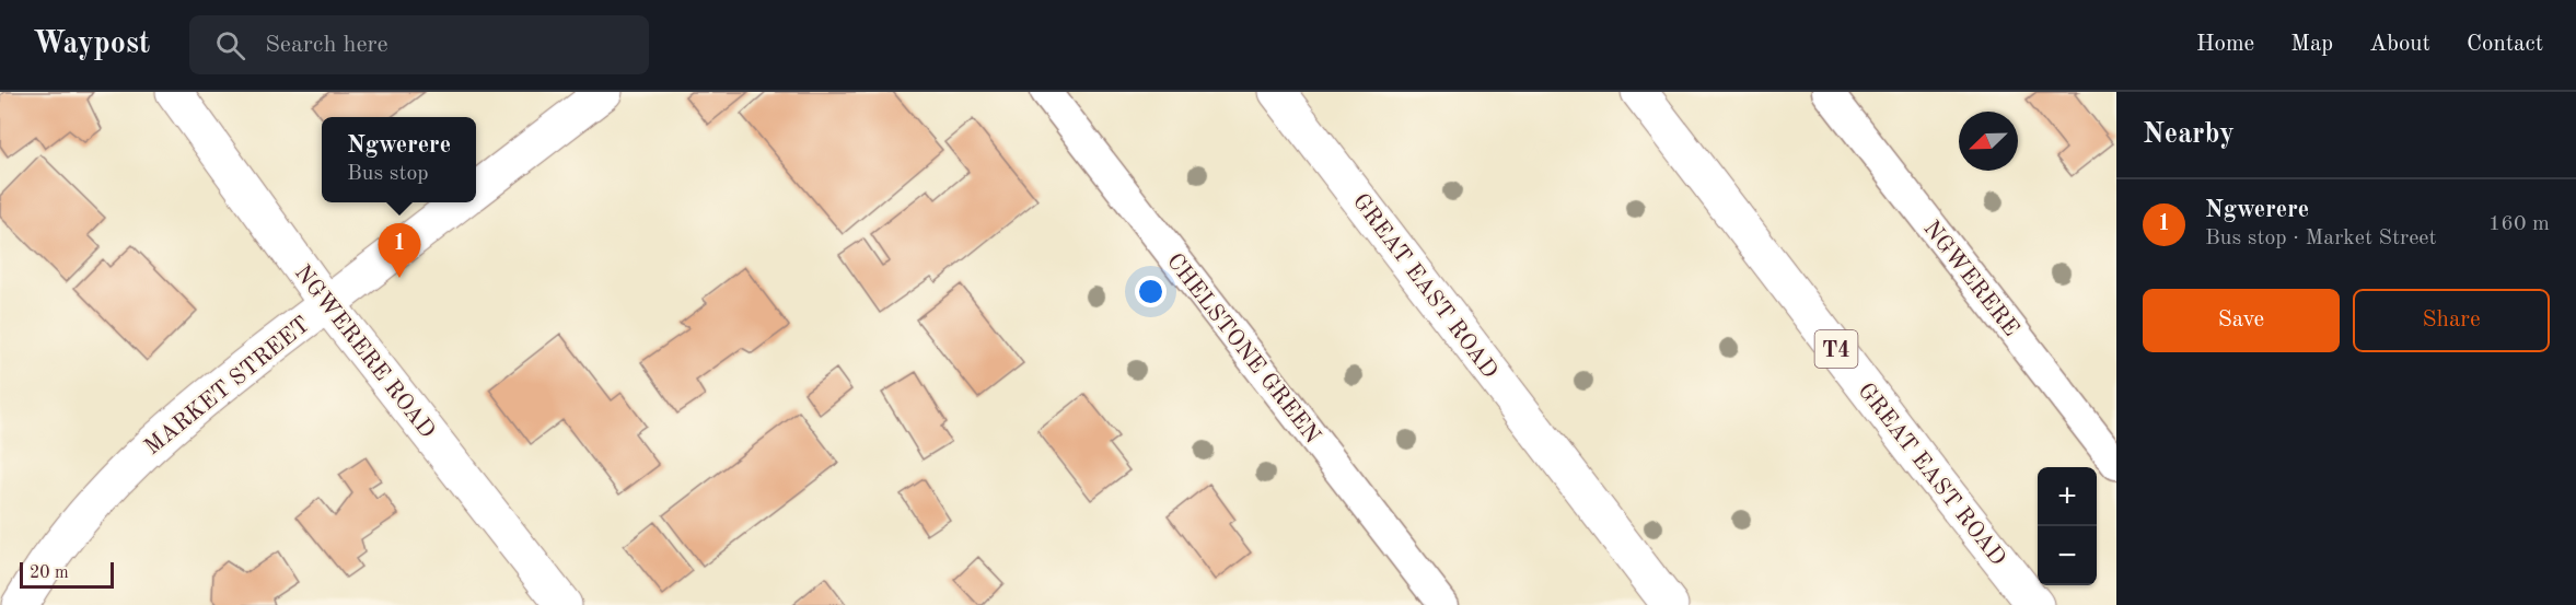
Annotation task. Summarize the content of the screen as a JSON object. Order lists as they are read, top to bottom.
{
  "streets": {
    "street": [
      "NGWERERE",
      "GREAT EAST ROAD",
      "CHELSTONE GREEN",
      "T4",
      "NGWERERE ROAD",
      "MARKET STREET"
    ]
  },
  "crossings": [
    ["NGWERERE ROAD", "MARKET STREET"]
  ],
  "scale_bar": "20 m",
  "north": "bottom left",
  "page": {
    "header": "Waypost",
    "search": "Search here",
    "nav": [
      "Home",
      "Map",
      "About",
      "Contact"
    ],
    "heading": "Nearby",
    "popup": ["Ngwerere", "Bus stop"],
    "list": [
      {
        "mark": "1",
        "name": "Ngwerere",
        "note": "Bus stop · Market Street",
        "value": "160 m"
      }
    ],
    "pins": "1",
    "buttons": ["Save", "Share"],
    "map_buttons": ["+", "−"],
    "scale": "20 m"
  }
}
